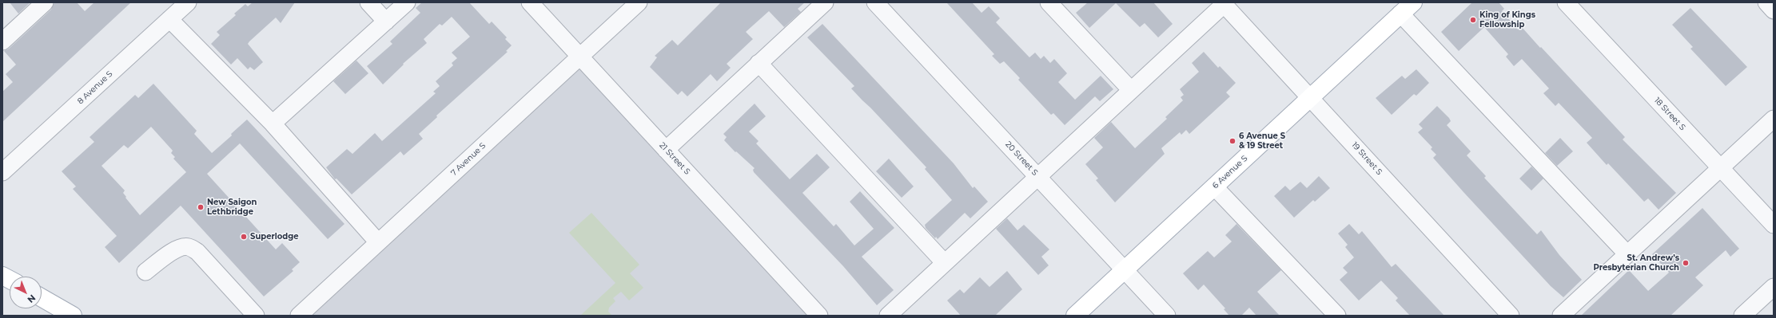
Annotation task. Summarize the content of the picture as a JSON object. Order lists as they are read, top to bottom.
{
  "streets": {
    "main road": ["6 Avenue S"],
    "street": [
      "8 Avenue S",
      "18 Street S",
      "21 Street S",
      "20 Street S",
      "19 Street S",
      "7 Avenue S"
    ]
  },
  "crossings": [
    ["21 Street S", "7 Avenue S"],
    ["20 Street S", "6 Avenue S"],
    ["19 Street S", "6 Avenue S"]
  ],
  "places": [
    "King of Kings Fellowship",
    "6 Avenue S & 19 Street",
    "New Saigon Lethbridge",
    "Superlodge",
    "St. Andrew’s Presbyterian Church"
  ],
  "north": "bottom right"
}
